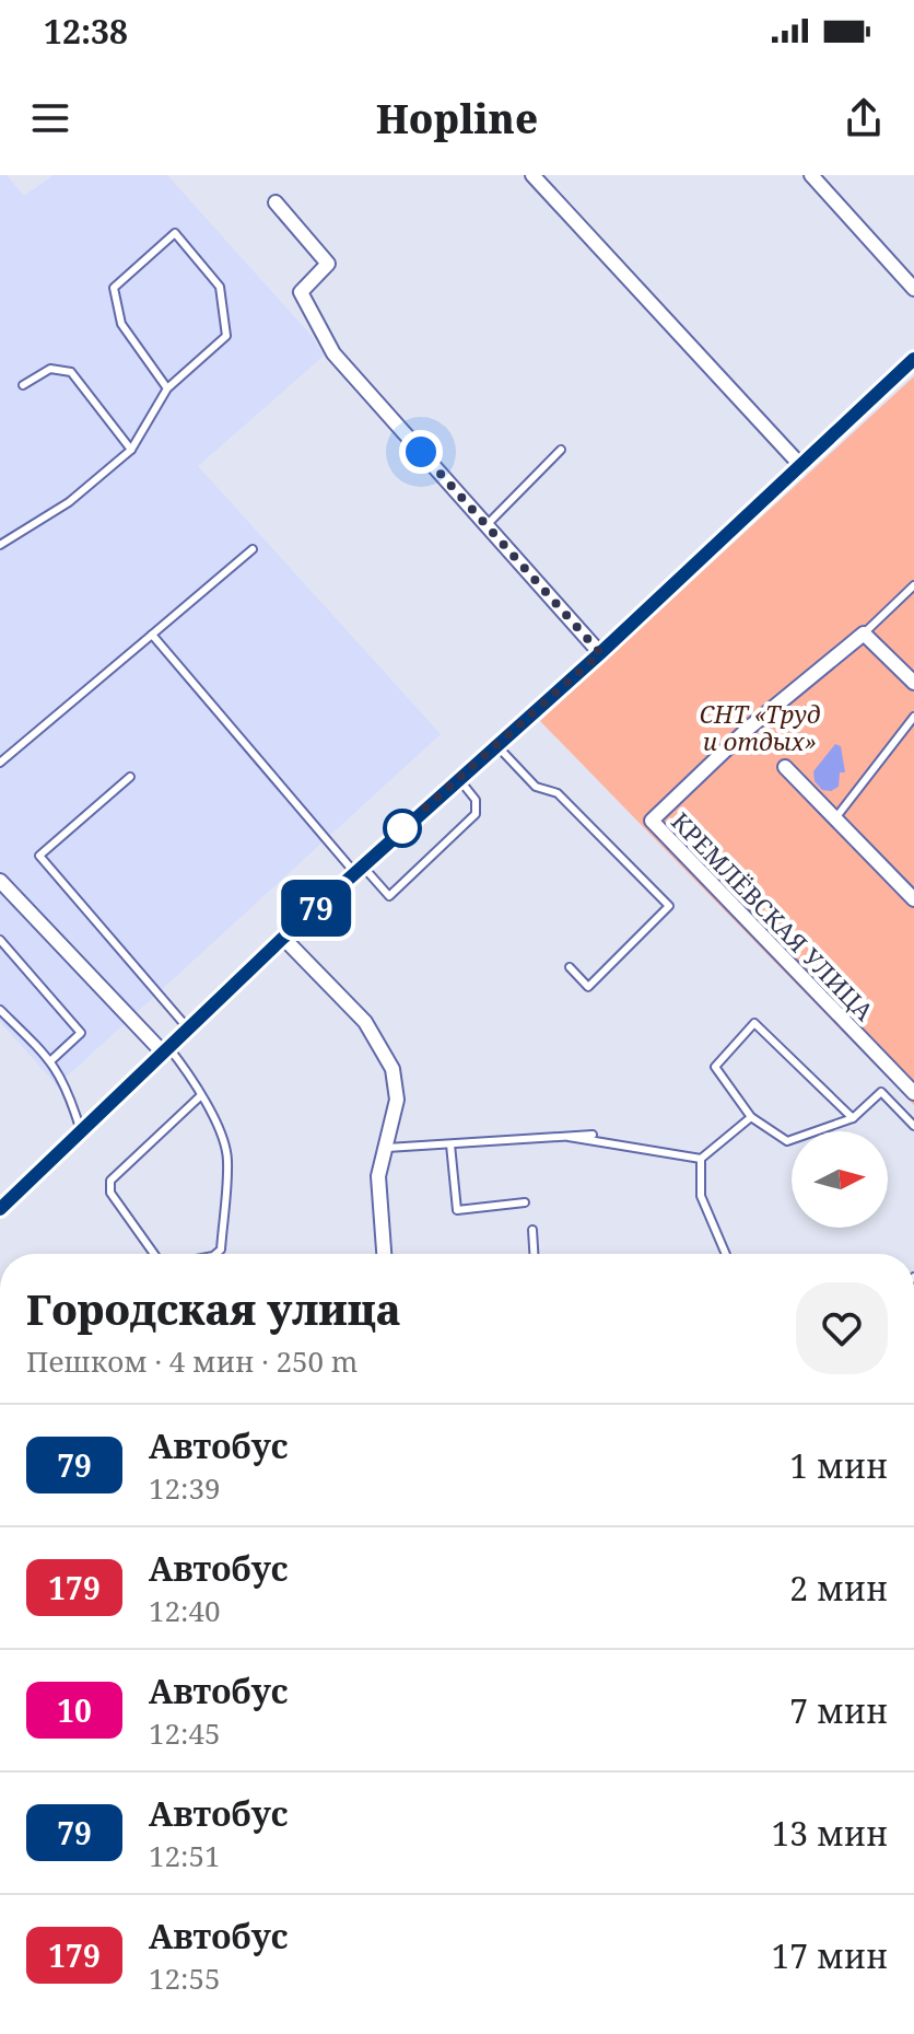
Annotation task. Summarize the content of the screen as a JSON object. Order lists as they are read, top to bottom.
{
  "streets": {
    "street": ["КРЕМЛЁВСКАЯ УЛИЦА"]
  },
  "parks": ["СНТ «Труд и отдых»"],
  "lines": ["bus line 79"],
  "north": "right",
  "page": {
    "status": "12:38",
    "header": "Hopline",
    "on_map": "79",
    "heading": ["Городская улица", "Пешком · 4 мин · 250 m"],
    "list": [
      {
        "mark": "79",
        "name": "Автобус",
        "note": "12:39",
        "value": "1 мин"
      },
      {
        "mark": "179",
        "name": "Автобус",
        "note": "12:40",
        "value": "2 мин"
      },
      {
        "mark": "10",
        "name": "Автобус",
        "note": "12:45",
        "value": "7 мин"
      },
      {
        "mark": "79",
        "name": "Автобус",
        "note": "12:51",
        "value": "13 мин"
      },
      {
        "mark": "179",
        "name": "Автобус",
        "note": "12:55",
        "value": "17 мин"
      }
    ]
  }
}
